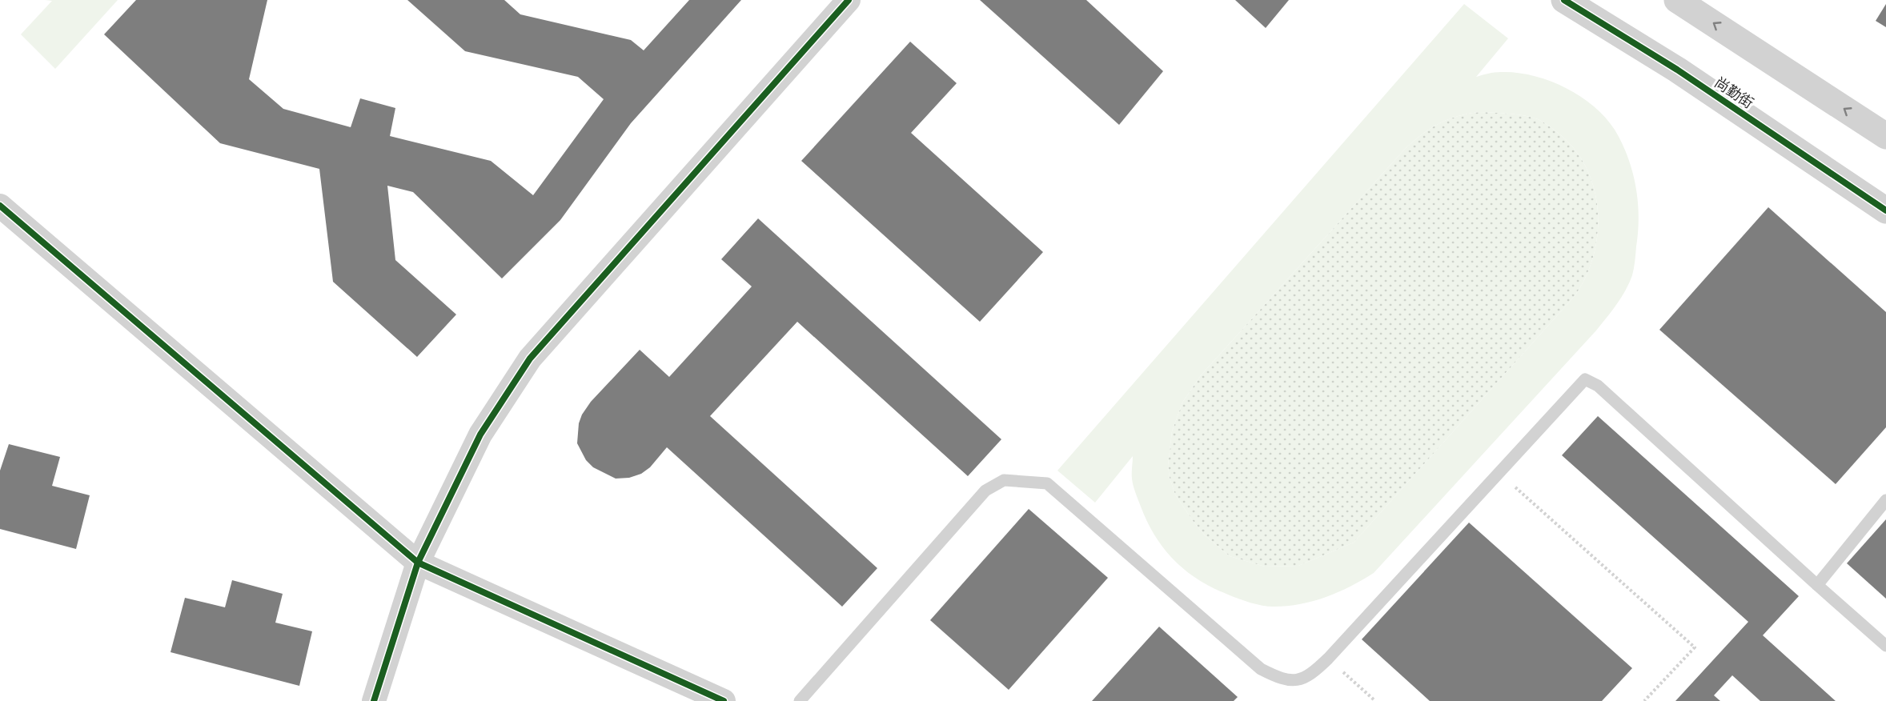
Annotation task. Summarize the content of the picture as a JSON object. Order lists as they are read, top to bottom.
{
  "streets": {
    "street": ["尚勤街"]
  }
}
